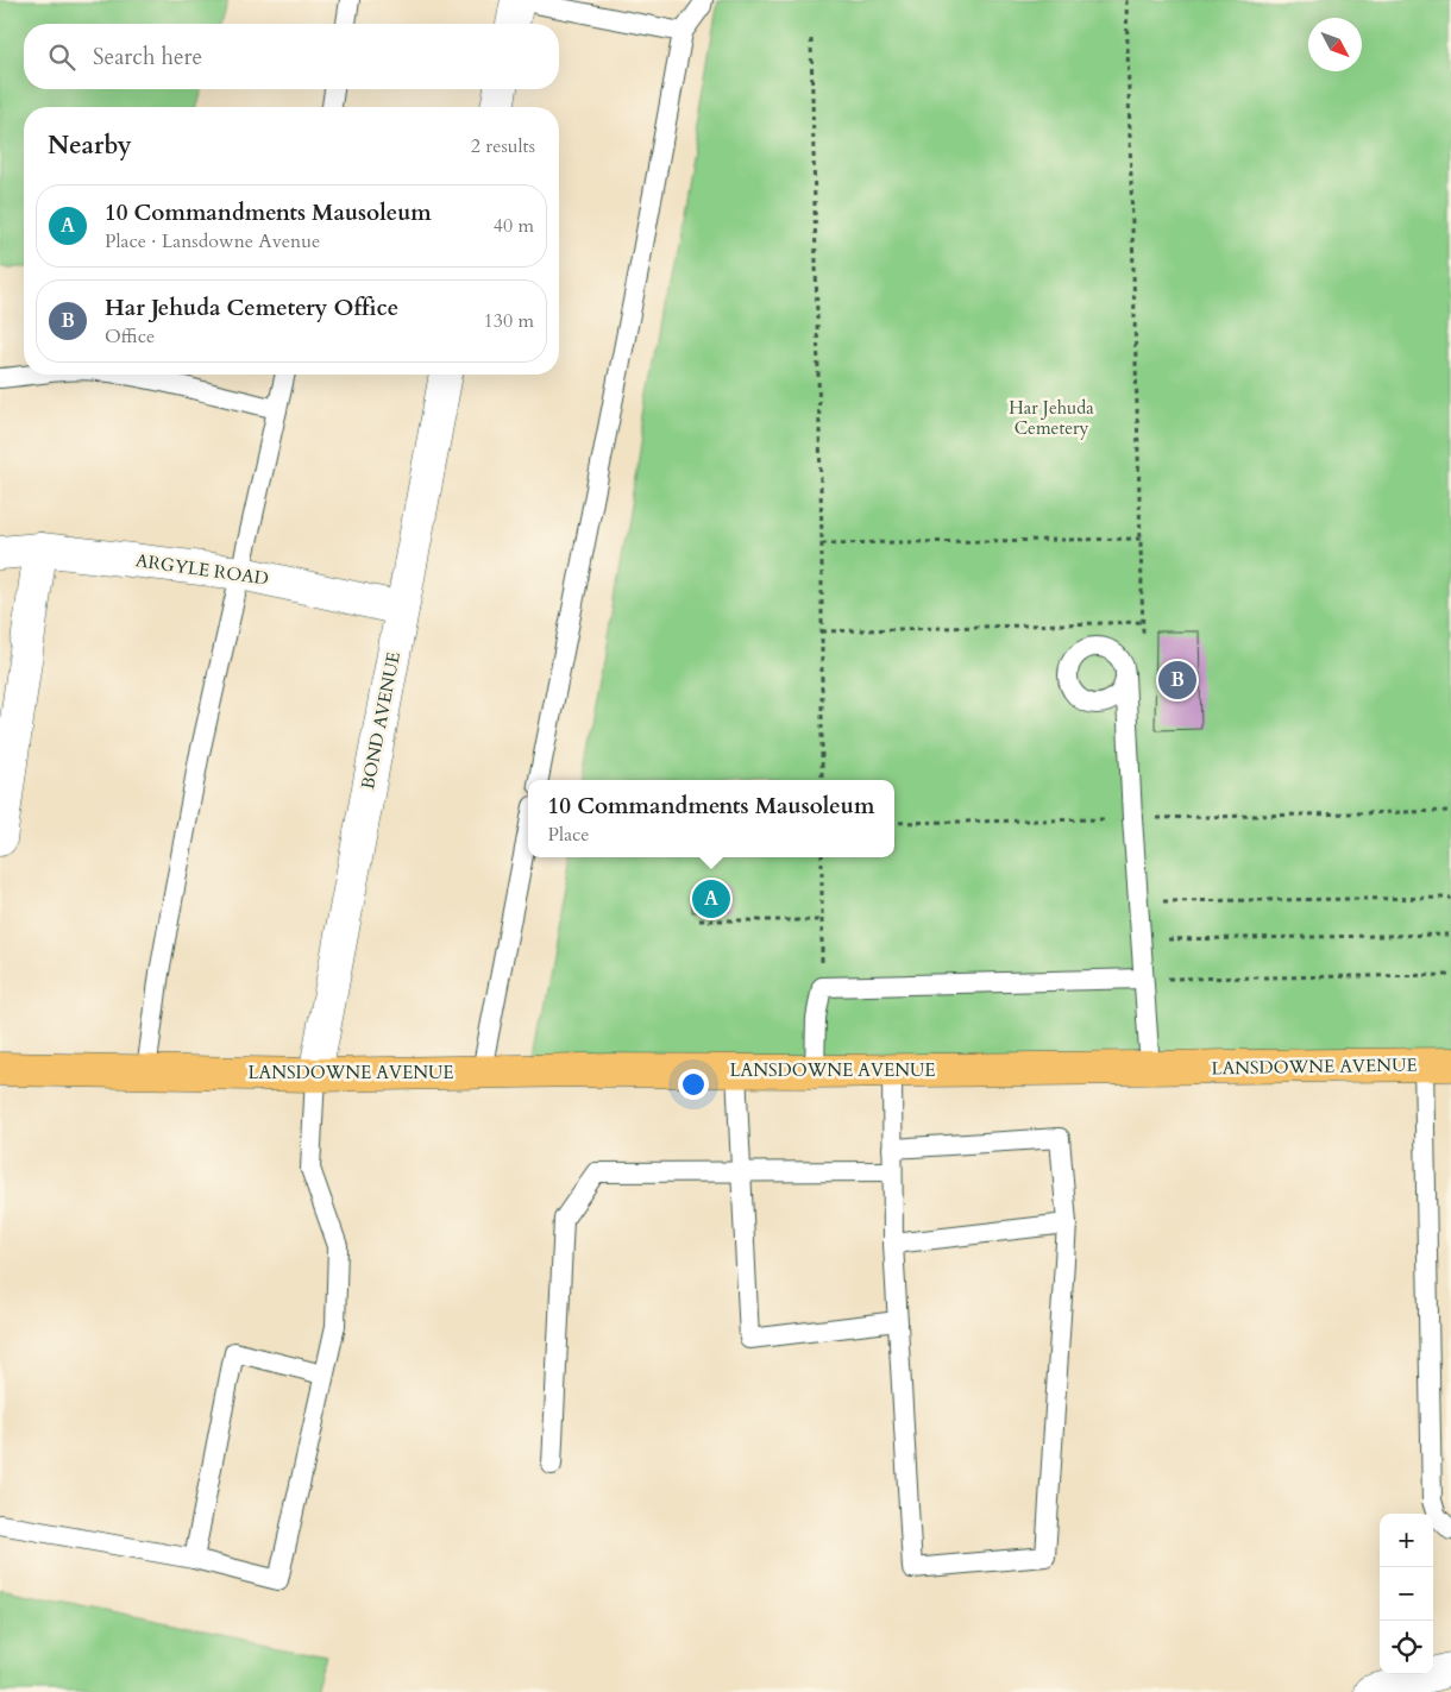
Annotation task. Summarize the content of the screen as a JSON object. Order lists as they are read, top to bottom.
{
  "streets": {
    "main road": ["LANSDOWNE AVENUE"],
    "street": ["ARGYLE ROAD", "BOND AVENUE"]
  },
  "crossings": [
    ["ARGYLE ROAD", "BOND AVENUE"],
    ["BOND AVENUE", "LANSDOWNE AVENUE"]
  ],
  "parks": ["Har Jehuda Cemetery"],
  "north": "bottom right",
  "page": {
    "search": "Search here",
    "heading": ["Nearby", "2 results"],
    "list": [
      {
        "mark": "A",
        "name": "10 Commandments Mausoleum",
        "note": "Place · Lansdowne Avenue",
        "value": "40 m"
      },
      {
        "mark": "B",
        "name": "Har Jehuda Cemetery Office",
        "note": "Office",
        "value": "130 m"
      }
    ],
    "pins": ["B", "A"],
    "popup": ["10 Commandments Mausoleum", "Place"],
    "map_buttons": ["+", "−"]
  }
}
